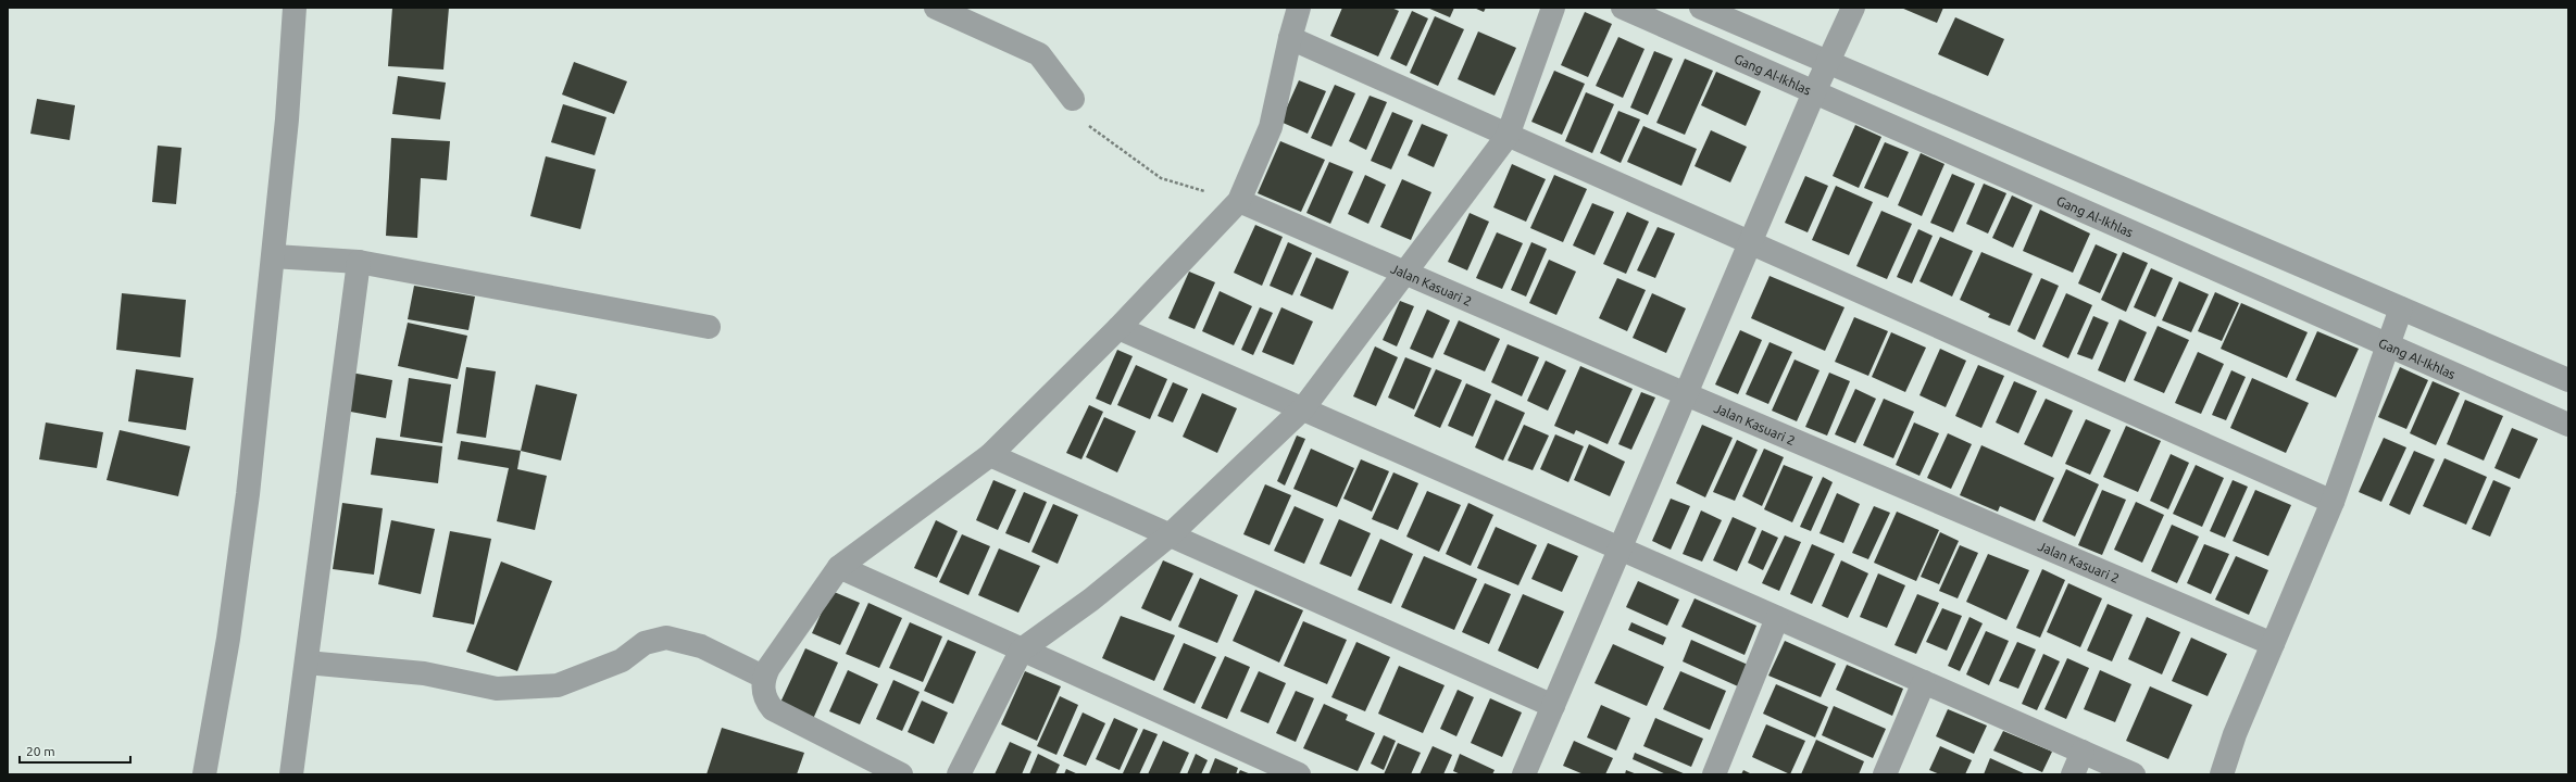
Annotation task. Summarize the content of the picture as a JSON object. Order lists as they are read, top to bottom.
{
  "streets": {
    "street": ["Gang Al-Ikhlas", "Jalan Kasuari 2"]
  },
  "scale_bar": "20 m"
}
